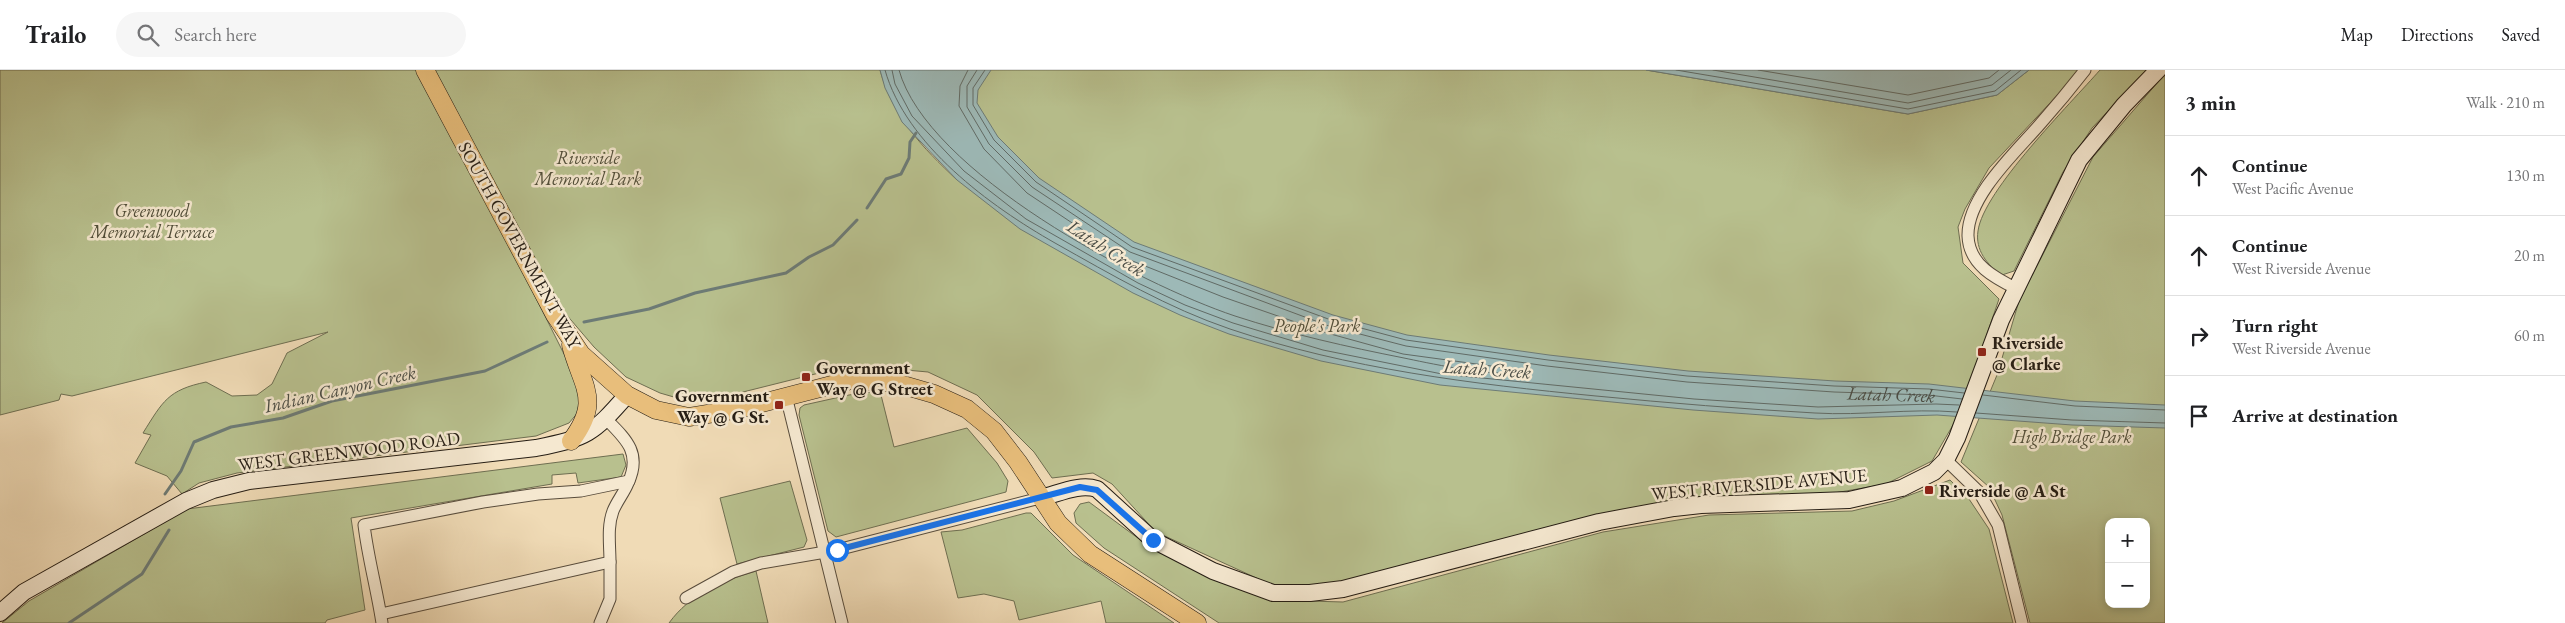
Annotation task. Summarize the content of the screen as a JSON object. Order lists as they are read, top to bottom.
{
  "streets": {
    "main road": ["SOUTH GOVERNMENT WAY", "WEST GREENWOOD ROAD", "WEST RIVERSIDE AVENUE"]
  },
  "crossings": [
    ["SOUTH GOVERNMENT WAY", "WEST GREENWOOD ROAD"],
    ["SOUTH GOVERNMENT WAY", "WEST RIVERSIDE AVENUE"]
  ],
  "water": ["Latah Creek", "Indian Canyon Creek"],
  "parks": [
    "Riverside Memorial Park",
    "Greenwood Memorial Terrace",
    "People's Park",
    "High Bridge Park"
  ],
  "places": {
    "transit": [
      "Riverside @ Clarke",
      "Government Way @ G Street",
      "Government Way @ G St.",
      "Riverside @ A St"
    ]
  },
  "page": {
    "header": "Trailo",
    "search": "Search here",
    "nav": ["Map", "Directions", "Saved"],
    "heading": ["3 min", "Walk · 210 m"],
    "list": [
      ["Continue", "West Pacific Avenue", "130 m"],
      ["Continue", "West Riverside Avenue", "20 m"],
      ["Turn right", "West Riverside Avenue", "60 m"],
      "Arrive at destination"
    ],
    "map_buttons": ["+", "−"]
  }
}
